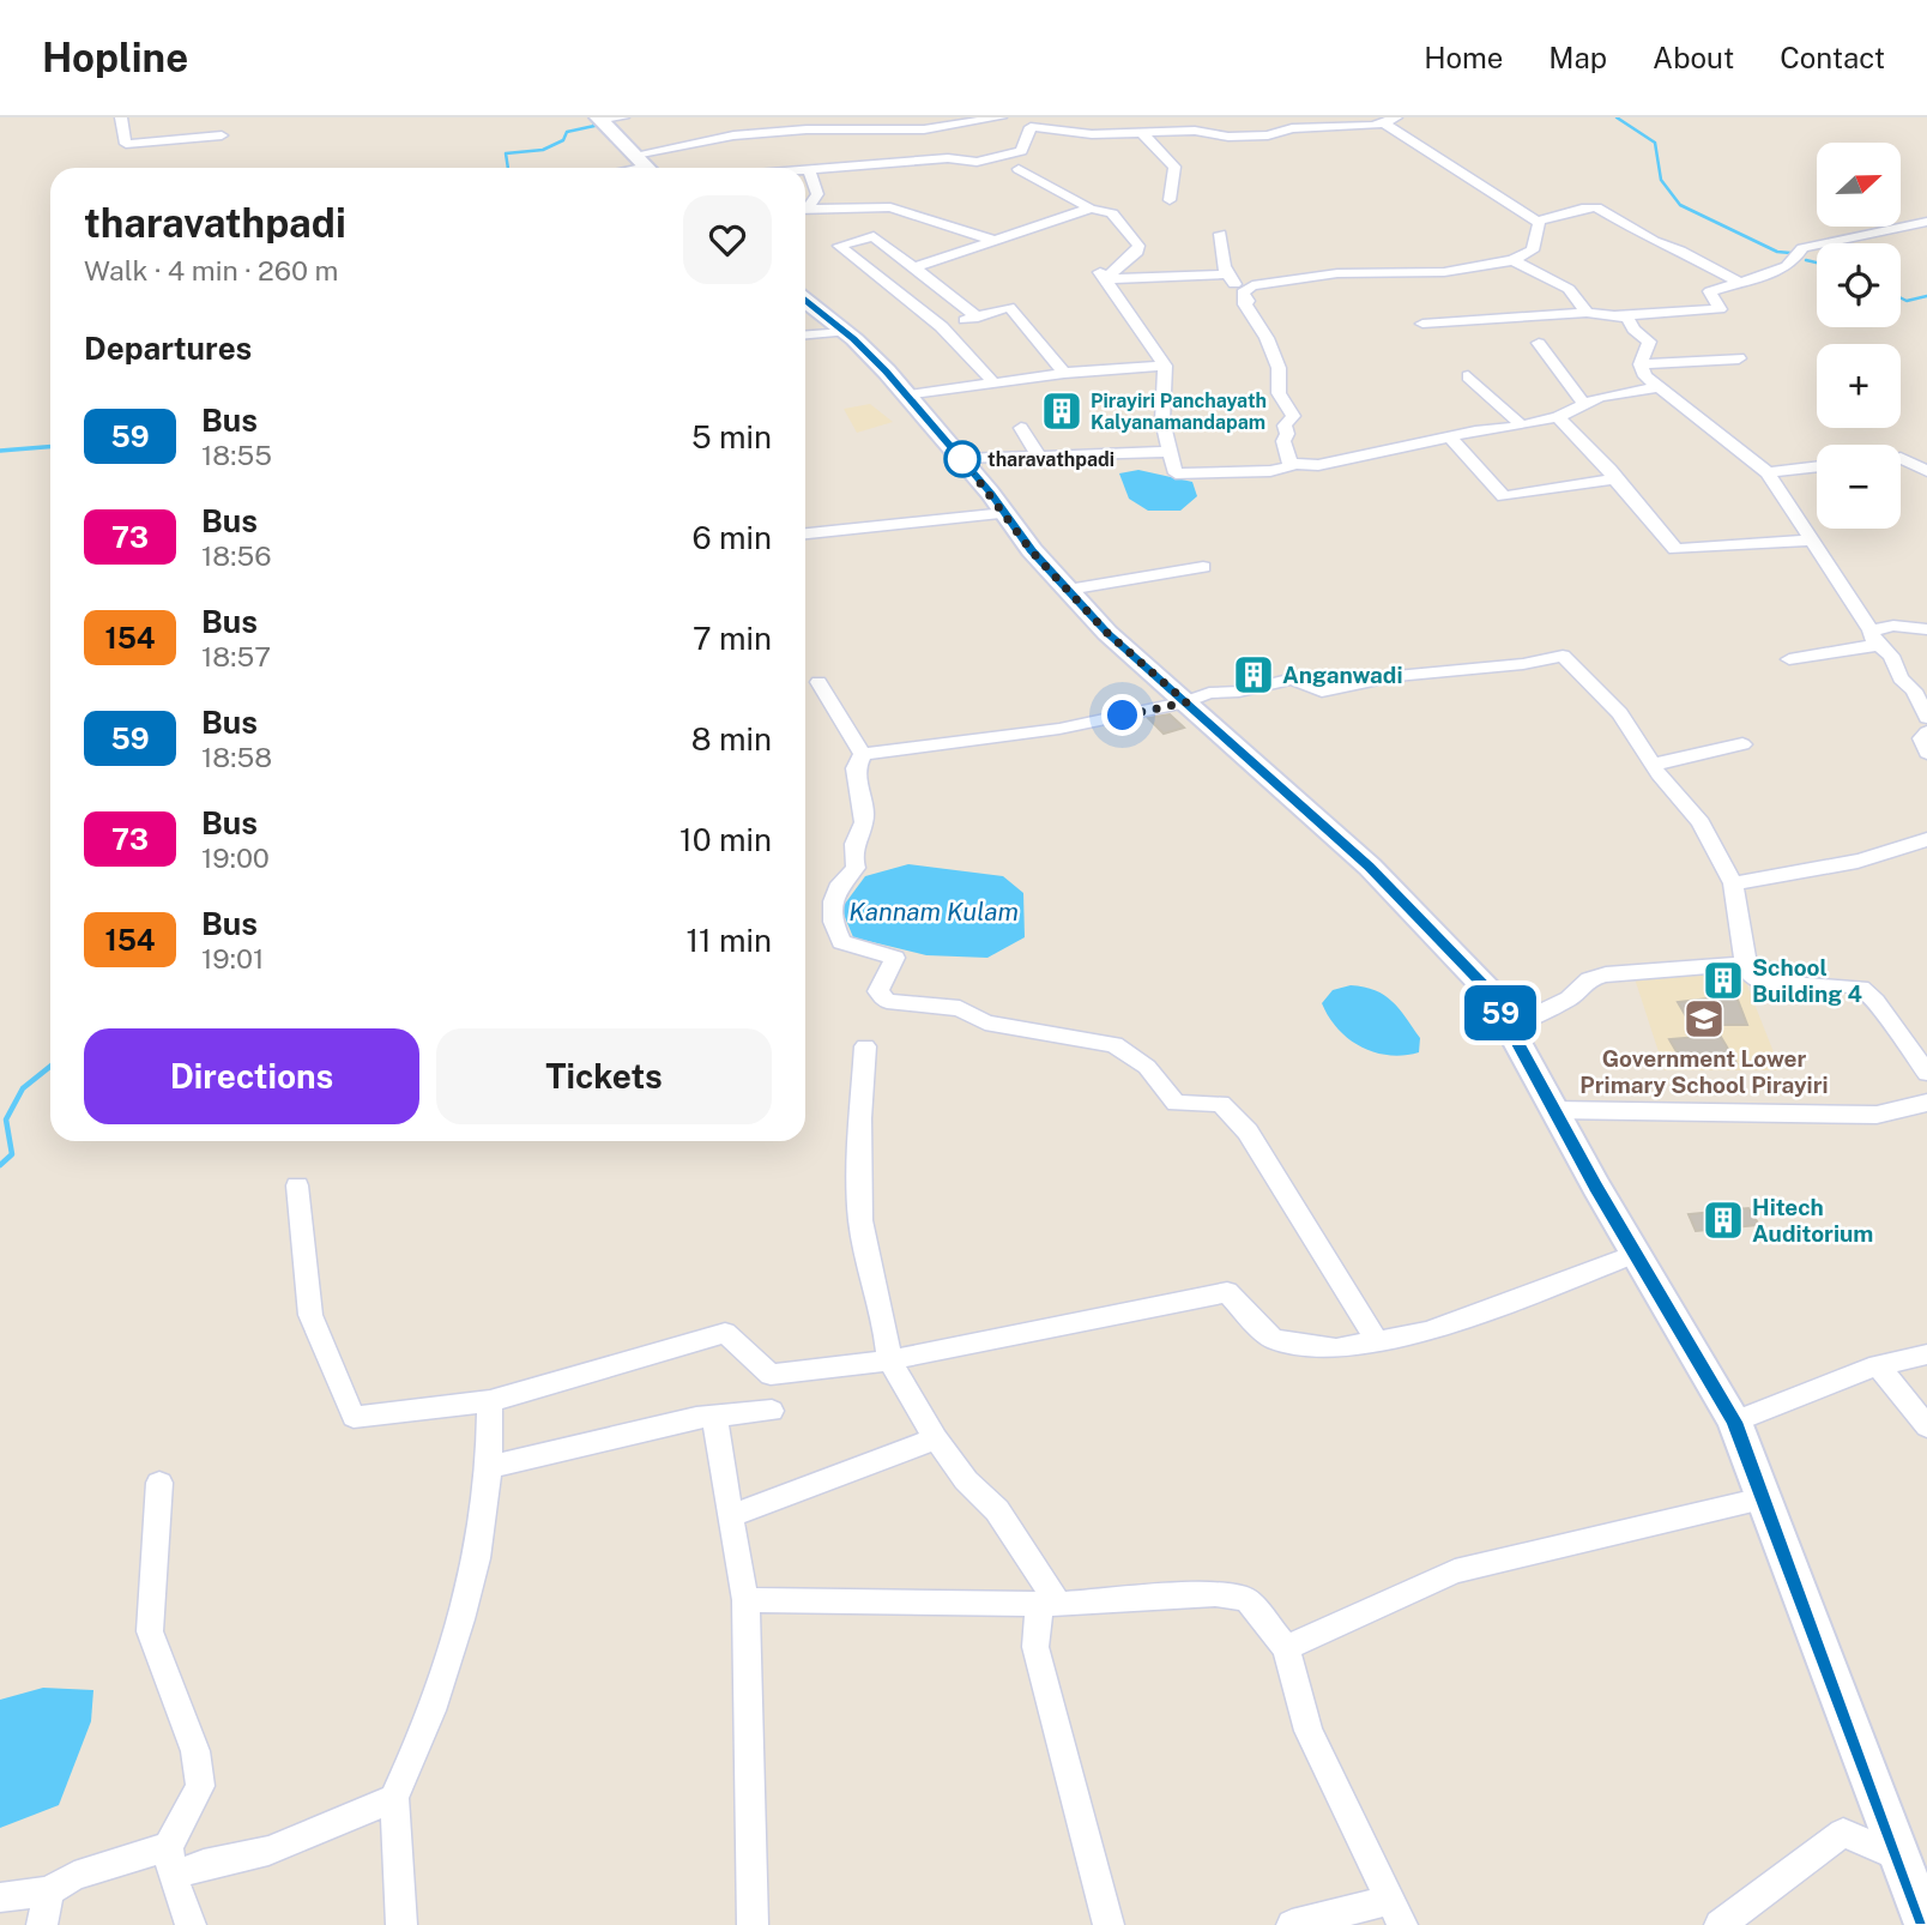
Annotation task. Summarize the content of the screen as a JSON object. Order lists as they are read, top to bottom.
{
  "water": ["Kannam Kulam"],
  "places": {
    "building": [
      "Pirayiri Panchayath Kalyanamandapam",
      "Anganwadi",
      "School Building 4",
      "Hitech Auditorium"
    ],
    "other": ["tharavathpadi"],
    "school or university": ["Government Lower Primary School Pirayiri"]
  },
  "lines": ["bus line 59"],
  "north": "right",
  "page": {
    "header": "Hopline",
    "nav": [
      "Home",
      "Map",
      "About",
      "Contact"
    ],
    "on_map": "59",
    "map_buttons": ["+", "−"],
    "heading": [
      ["tharavathpadi", "Walk · 4 min · 260 m"],
      "Departures"
    ],
    "list": [
      {
        "mark": "59",
        "name": "Bus",
        "note": "18:55",
        "value": "5 min"
      },
      {
        "mark": "73",
        "name": "Bus",
        "note": "18:56",
        "value": "6 min"
      },
      {
        "mark": "154",
        "name": "Bus",
        "note": "18:57",
        "value": "7 min"
      },
      {
        "mark": "59",
        "name": "Bus",
        "note": "18:58",
        "value": "8 min"
      },
      {
        "mark": "73",
        "name": "Bus",
        "note": "19:00",
        "value": "10 min"
      },
      {
        "mark": "154",
        "name": "Bus",
        "note": "19:01",
        "value": "11 min"
      }
    ],
    "buttons": ["Directions", "Tickets"]
  }
}
